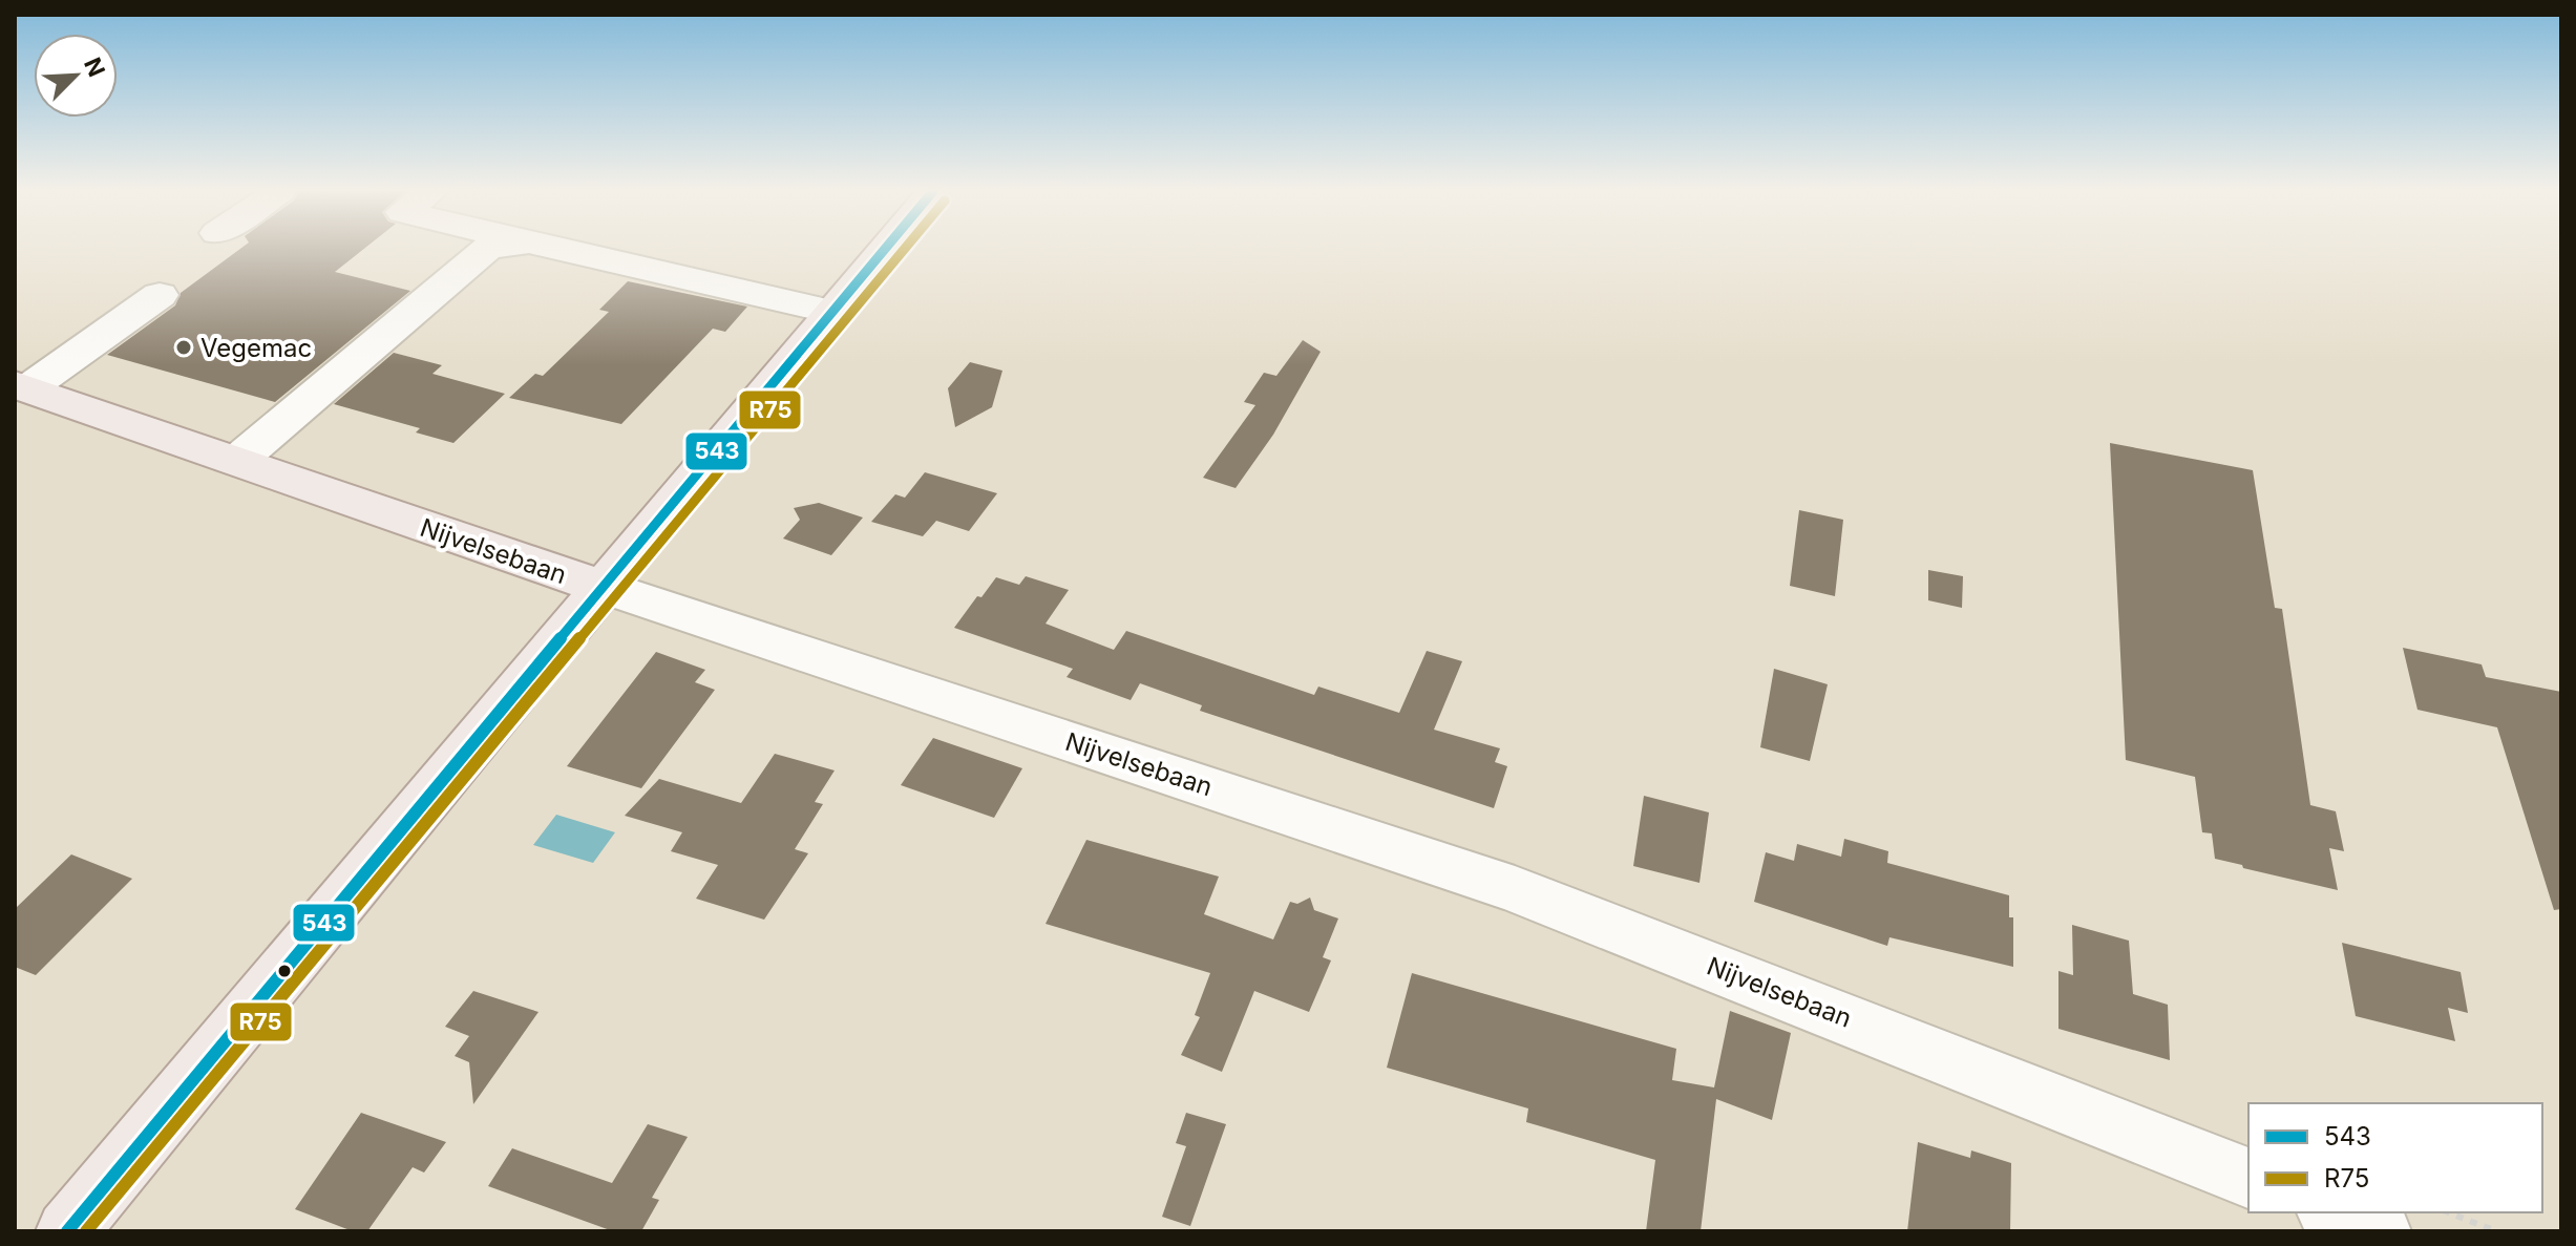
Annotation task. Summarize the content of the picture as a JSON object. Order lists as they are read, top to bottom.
{
  "streets": {
    "main road": ["Nijvelsebaan"]
  },
  "places": ["Vegemac"],
  "lines": ["transit line 543", "transit line R75"],
  "legend": ["543", "R75"],
  "north": "top right"
}
